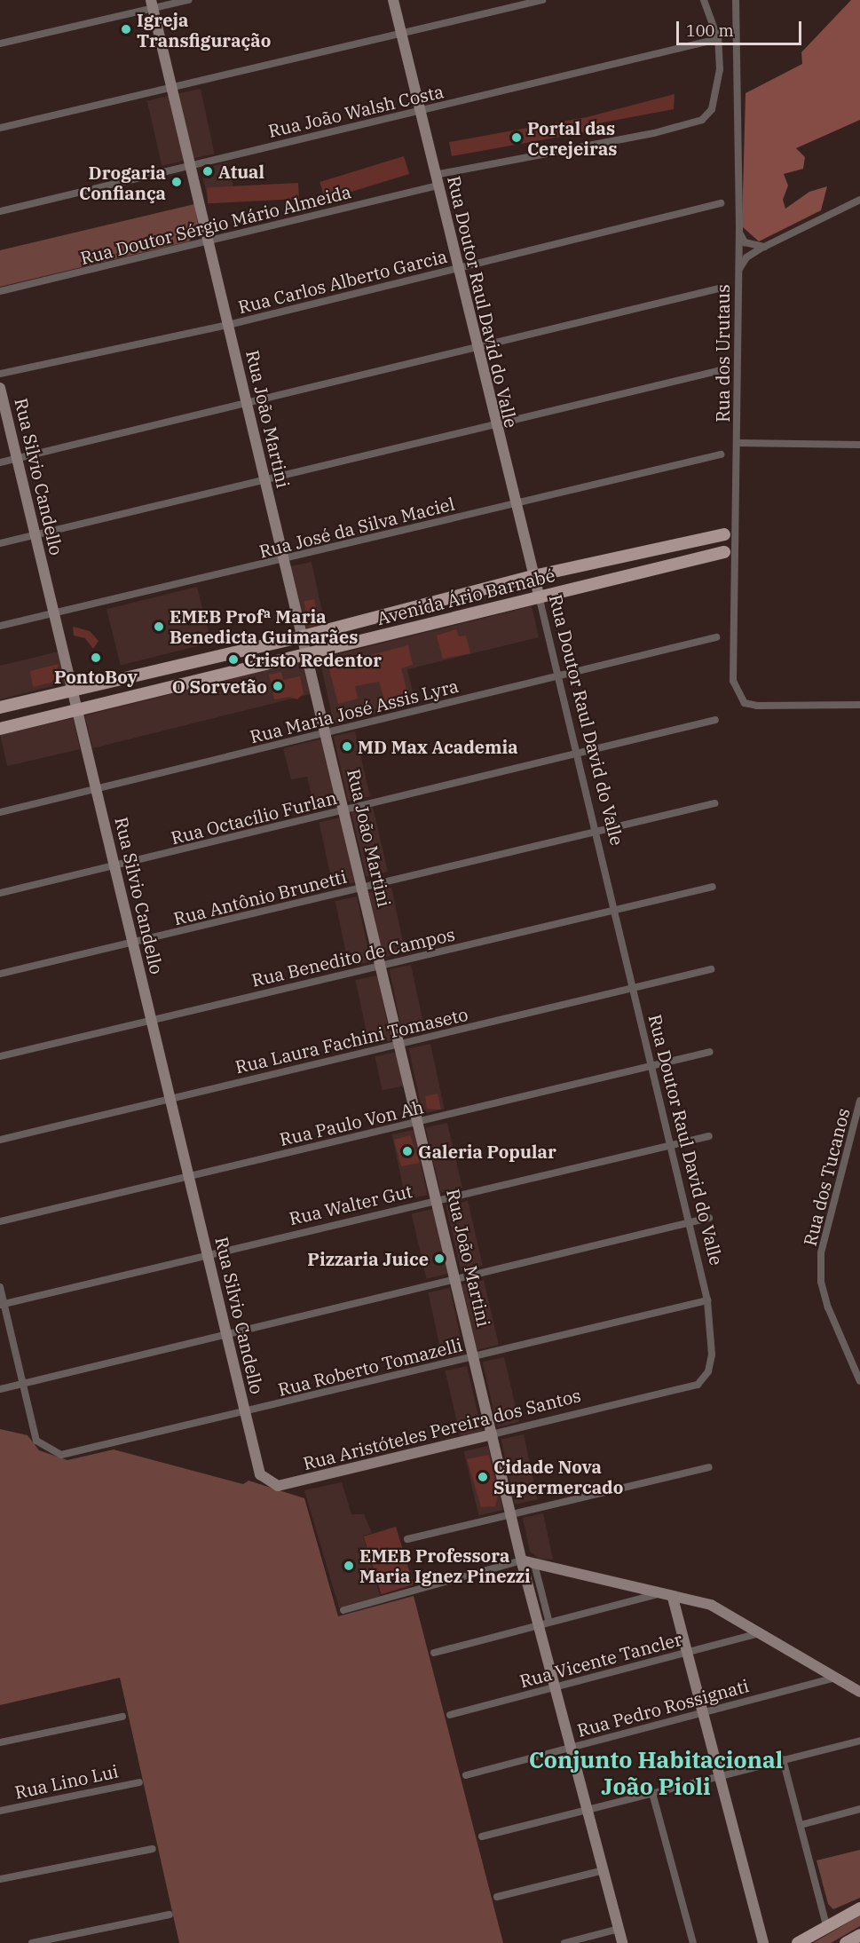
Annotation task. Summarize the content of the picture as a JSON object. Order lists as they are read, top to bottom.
{
  "streets": {
    "main road": ["Avenida Ário Barnabé"],
    "street": [
      "Rua João Walsh Costa",
      "Rua Doutor Sérgio Mário Almeida",
      "Rua Carlos Alberto Garcia",
      "Rua Doutor Raul David do Valle",
      "Rua dos Urutaus",
      "Rua João Martini",
      "Rua Silvio Candello",
      "Rua José da Silva Maciel",
      "Rua Maria José Assis Lyra",
      "Rua Octacílio Furlan",
      "Rua Antônio Brunetti",
      "Rua Benedito de Campos",
      "Rua Laura Fachini Tomaseto",
      "Rua Paulo Von Ah",
      "Rua dos Tucanos",
      "Rua Walter Gut",
      "Rua Roberto Tomazelli",
      "Rua Aristóteles Pereira dos Santos",
      "Rua Vicente Tancler",
      "Rua Pedro Rossignati",
      "Rua Lino Lui"
    ]
  },
  "crossings": [
    ["Rua João Walsh Costa", "Rua Doutor Sérgio Mário Almeida"],
    ["Rua João Walsh Costa", "Rua Doutor Raul David do Valle"],
    ["Rua João Walsh Costa", "Rua João Martini"],
    ["Rua Doutor Sérgio Mário Almeida", "Rua Doutor Raul David do Valle"],
    ["Rua Doutor Sérgio Mário Almeida", "Rua João Martini"],
    ["Rua Carlos Alberto Garcia", "Rua Doutor Raul David do Valle"],
    ["Rua Carlos Alberto Garcia", "Rua João Martini"],
    ["Rua Doutor Raul David do Valle", "Rua José da Silva Maciel"],
    ["Rua Doutor Raul David do Valle", "Avenida Ário Barnabé"],
    ["Rua Doutor Raul David do Valle", "Rua Maria José Assis Lyra"],
    ["Rua Doutor Raul David do Valle", "Rua Octacílio Furlan"],
    ["Rua Doutor Raul David do Valle", "Rua Antônio Brunetti"],
    ["Rua Doutor Raul David do Valle", "Rua Benedito de Campos"],
    ["Rua Doutor Raul David do Valle", "Rua Laura Fachini Tomaseto"],
    ["Rua Doutor Raul David do Valle", "Rua Paulo Von Ah"],
    ["Rua Doutor Raul David do Valle", "Rua Walter Gut"],
    ["Rua Doutor Raul David do Valle", "Rua Roberto Tomazelli"],
    ["Rua Doutor Raul David do Valle", "Rua Aristóteles Pereira dos Santos"],
    ["Rua João Martini", "Rua José da Silva Maciel"],
    ["Rua João Martini", "Avenida Ário Barnabé"],
    ["Rua João Martini", "Rua Maria José Assis Lyra"],
    ["Rua João Martini", "Rua Octacílio Furlan"],
    ["Rua João Martini", "Rua Antônio Brunetti"],
    ["Rua João Martini", "Rua Benedito de Campos"],
    ["Rua João Martini", "Rua Laura Fachini Tomaseto"],
    ["Rua João Martini", "Rua Paulo Von Ah"],
    ["Rua João Martini", "Rua Walter Gut"],
    ["Rua João Martini", "Rua Roberto Tomazelli"],
    ["Rua João Martini", "Rua Aristóteles Pereira dos Santos"],
    ["Rua João Martini", "Rua Vicente Tancler"],
    ["Rua João Martini", "Rua Pedro Rossignati"],
    ["Rua Silvio Candello", "Rua José da Silva Maciel"],
    ["Rua Silvio Candello", "Avenida Ário Barnabé"],
    ["Rua Silvio Candello", "Rua Maria José Assis Lyra"],
    ["Rua Silvio Candello", "Rua Octacílio Furlan"],
    ["Rua Silvio Candello", "Rua Antônio Brunetti"],
    ["Rua Silvio Candello", "Rua Benedito de Campos"],
    ["Rua Silvio Candello", "Rua Laura Fachini Tomaseto"],
    ["Rua Silvio Candello", "Rua Paulo Von Ah"],
    ["Rua Silvio Candello", "Rua Walter Gut"],
    ["Rua Silvio Candello", "Rua Roberto Tomazelli"],
    ["Rua Silvio Candello", "Rua Aristóteles Pereira dos Santos"],
    ["Rua Walter Gut", "Rua Roberto Tomazelli"],
    ["Rua Roberto Tomazelli", "Rua Aristóteles Pereira dos Santos"]
  ],
  "districts": ["Conjunto Habitacional João Pioli"],
  "places": [
    "Igreja Transfiguração",
    "Portal das Cerejeiras",
    "Atual",
    "Drogaria Confiança",
    "EMEB Profª Maria Benedicta Guimarães",
    "PontoBoy",
    "Cristo Redentor",
    "O Sorvetão",
    "MD Max Academia",
    "Galeria Popular",
    "Pizzaria Juice",
    "Cidade Nova Supermercado",
    "EMEB Professora Maria Ignez Pinezzi"
  ],
  "scale_bar": "100 m"
}
